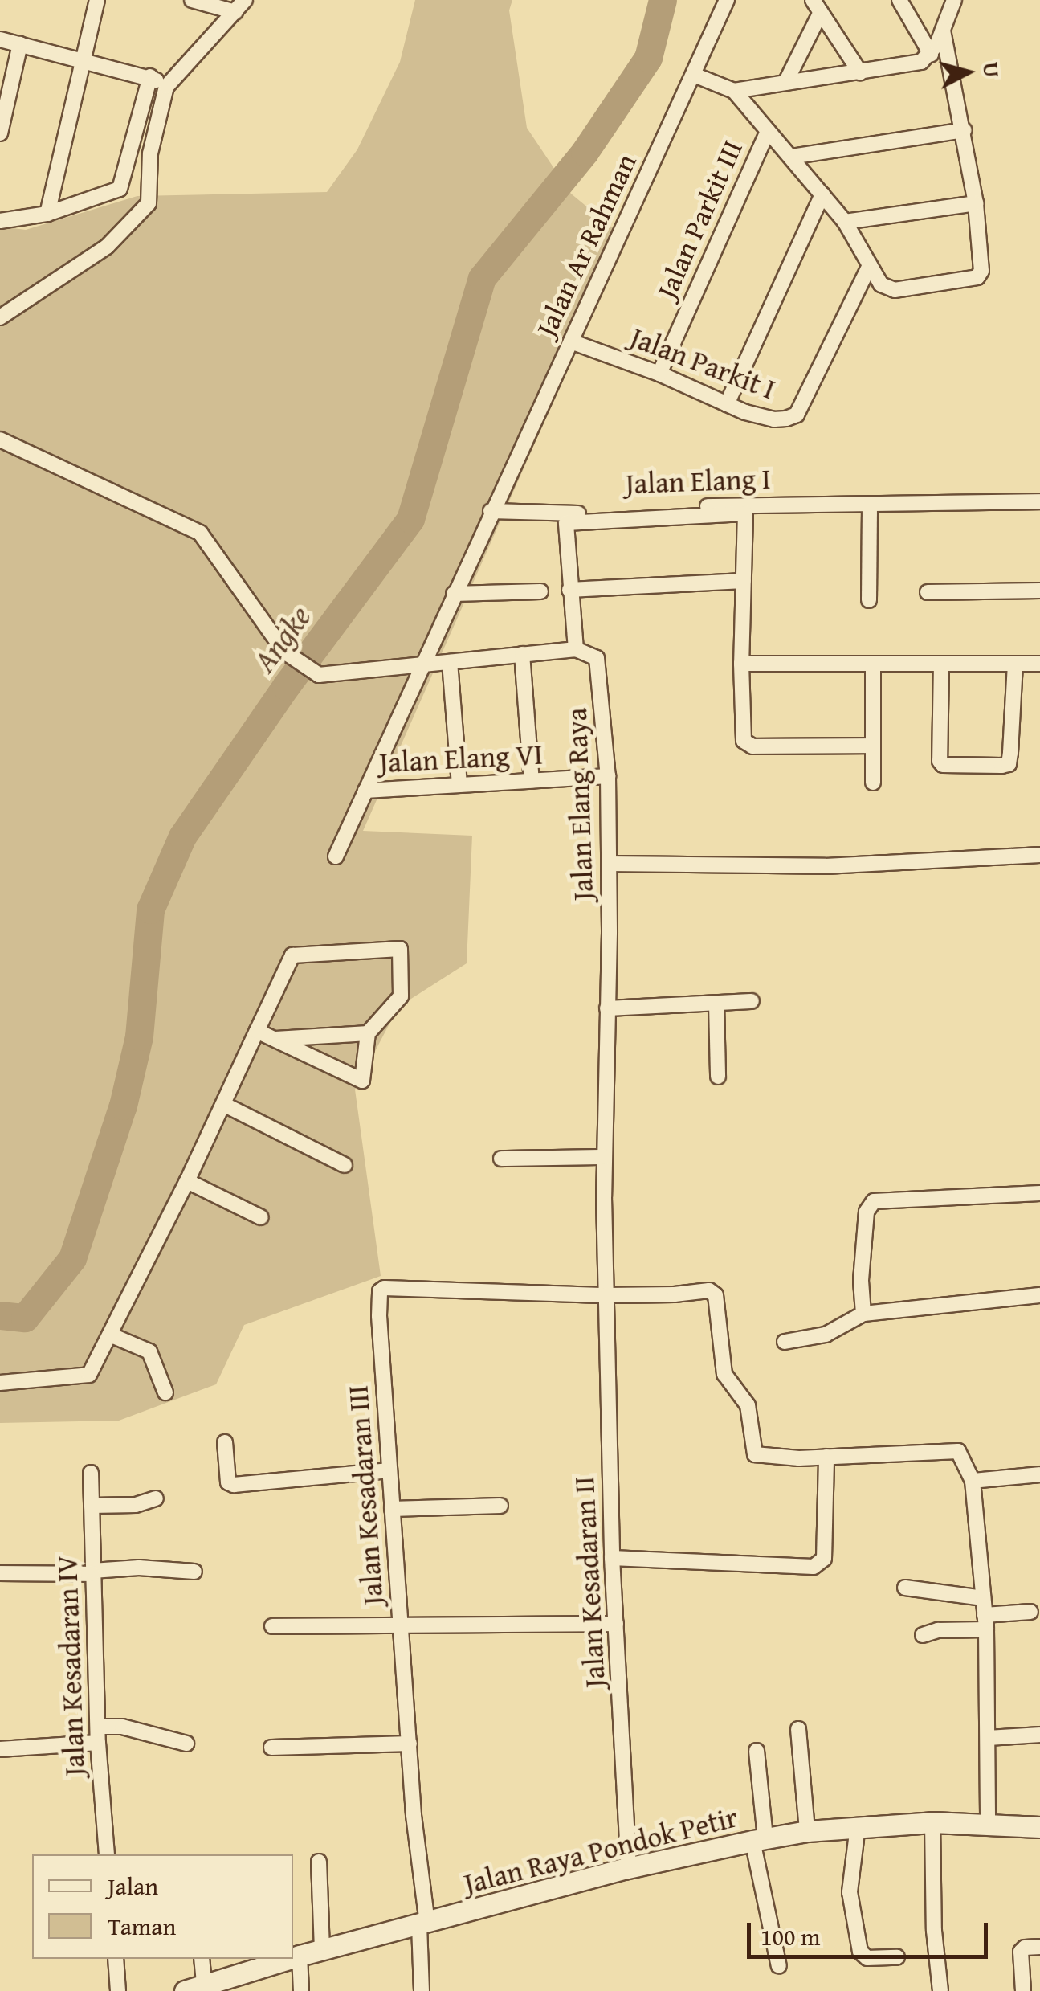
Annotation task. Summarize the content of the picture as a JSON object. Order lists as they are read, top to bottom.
{
  "streets": {
    "main road": ["Jalan Raya Pondok Petir"],
    "street": [
      "Jalan Parkit III",
      "Jalan Ar Rahman",
      "Jalan Parkit I",
      "Jalan Elang I",
      "Jalan Elang VI",
      "Jalan Elang Raya",
      "Jalan Kesadaran III",
      "Jalan Kesadaran II",
      "Jalan Kesadaran IV"
    ]
  },
  "crossings": [
    ["Jalan Parkit III", "Jalan Parkit I"],
    ["Jalan Ar Rahman", "Jalan Parkit I"],
    ["Jalan Ar Rahman", "Jalan Elang I"],
    ["Jalan Elang VI", "Jalan Elang Raya"],
    ["Jalan Elang Raya", "Jalan Kesadaran III"],
    ["Jalan Elang Raya", "Jalan Kesadaran II"],
    ["Jalan Kesadaran III", "Jalan Kesadaran II"],
    ["Jalan Kesadaran III", "Jalan Raya Pondok Petir"],
    ["Jalan Kesadaran II", "Jalan Raya Pondok Petir"]
  ],
  "water": ["Angke"],
  "legend": ["Jalan", "Taman"],
  "scale_bar": "100 m",
  "north": "right"
}
